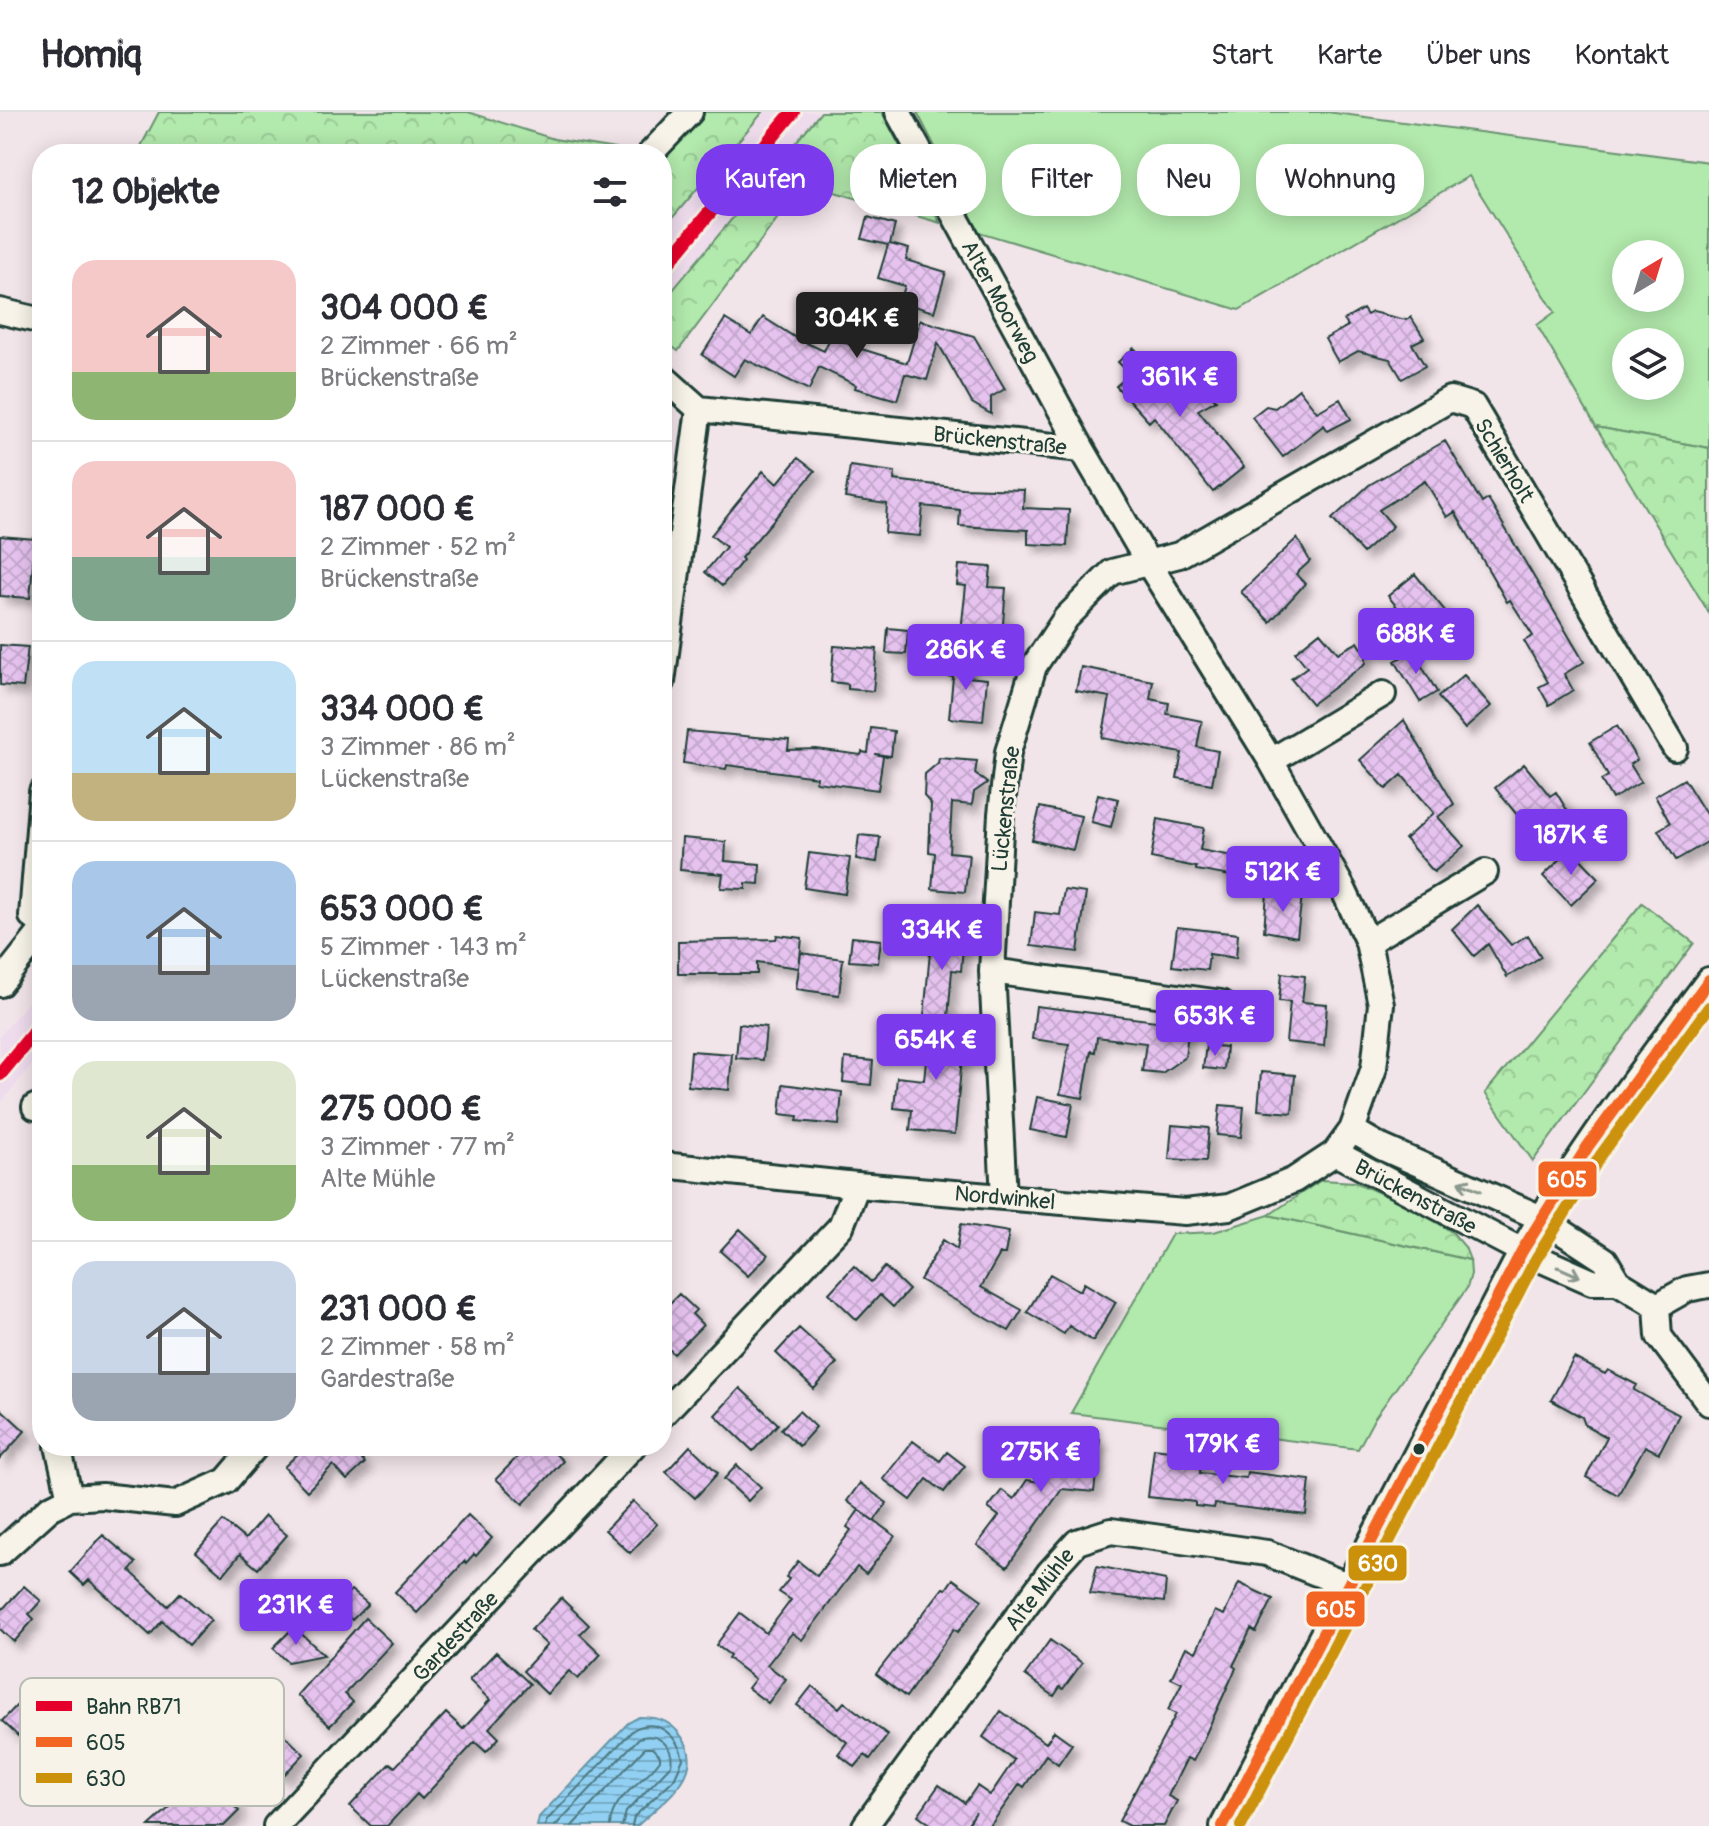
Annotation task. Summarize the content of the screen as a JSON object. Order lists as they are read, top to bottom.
{
  "streets": {
    "street": [
      "Alter Moorweg",
      "Brückenstraße",
      "Schierholt",
      "Lückenstraße",
      "Nordwinkel",
      "Alte Mühle",
      "Gardestraße"
    ]
  },
  "crossings": [
    ["Alter Moorweg", "Brückenstraße"],
    ["Brückenstraße", "Schierholt"],
    ["Brückenstraße", "Lückenstraße"],
    ["Brückenstraße", "Nordwinkel"],
    ["Schierholt", "Lückenstraße"],
    ["Lückenstraße", "Nordwinkel"]
  ],
  "lines": ["rail line RB71", "transit line 605", "transit line 630"],
  "legend": ["Bahn RB71", "605", "630"],
  "north": "top right",
  "page": {
    "header": "Homiq",
    "nav": [
      "Start",
      "Karte",
      "Über uns",
      "Kontakt"
    ],
    "chip": [
      "Kaufen",
      "Mieten",
      "Filter",
      "Neu",
      "Wohnung"
    ],
    "heading": "12 Objekte",
    "list": [
      {
        "name": "304 000 €",
        "note": "2 Zimmer · 66 m² · Brückenstraße"
      },
      {
        "name": "187 000 €",
        "note": "2 Zimmer · 52 m² · Brückenstraße"
      },
      {
        "name": "334 000 €",
        "note": "3 Zimmer · 86 m² · Lückenstraße"
      },
      {
        "name": "653 000 €",
        "note": "5 Zimmer · 143 m² · Lückenstraße"
      },
      {
        "name": "275 000 €",
        "note": "3 Zimmer · 77 m² · Alte Mühle"
      },
      {
        "name": "231 000 €",
        "note": "2 Zimmer · 58 m² · Gardestraße"
      }
    ],
    "price": [
      "304K €",
      "361K €",
      "688K €",
      "286K €",
      "187K €",
      "512K €",
      "334K €",
      "653K €",
      "654K €",
      "179K €",
      "275K €",
      "231K €"
    ]
  }
}
